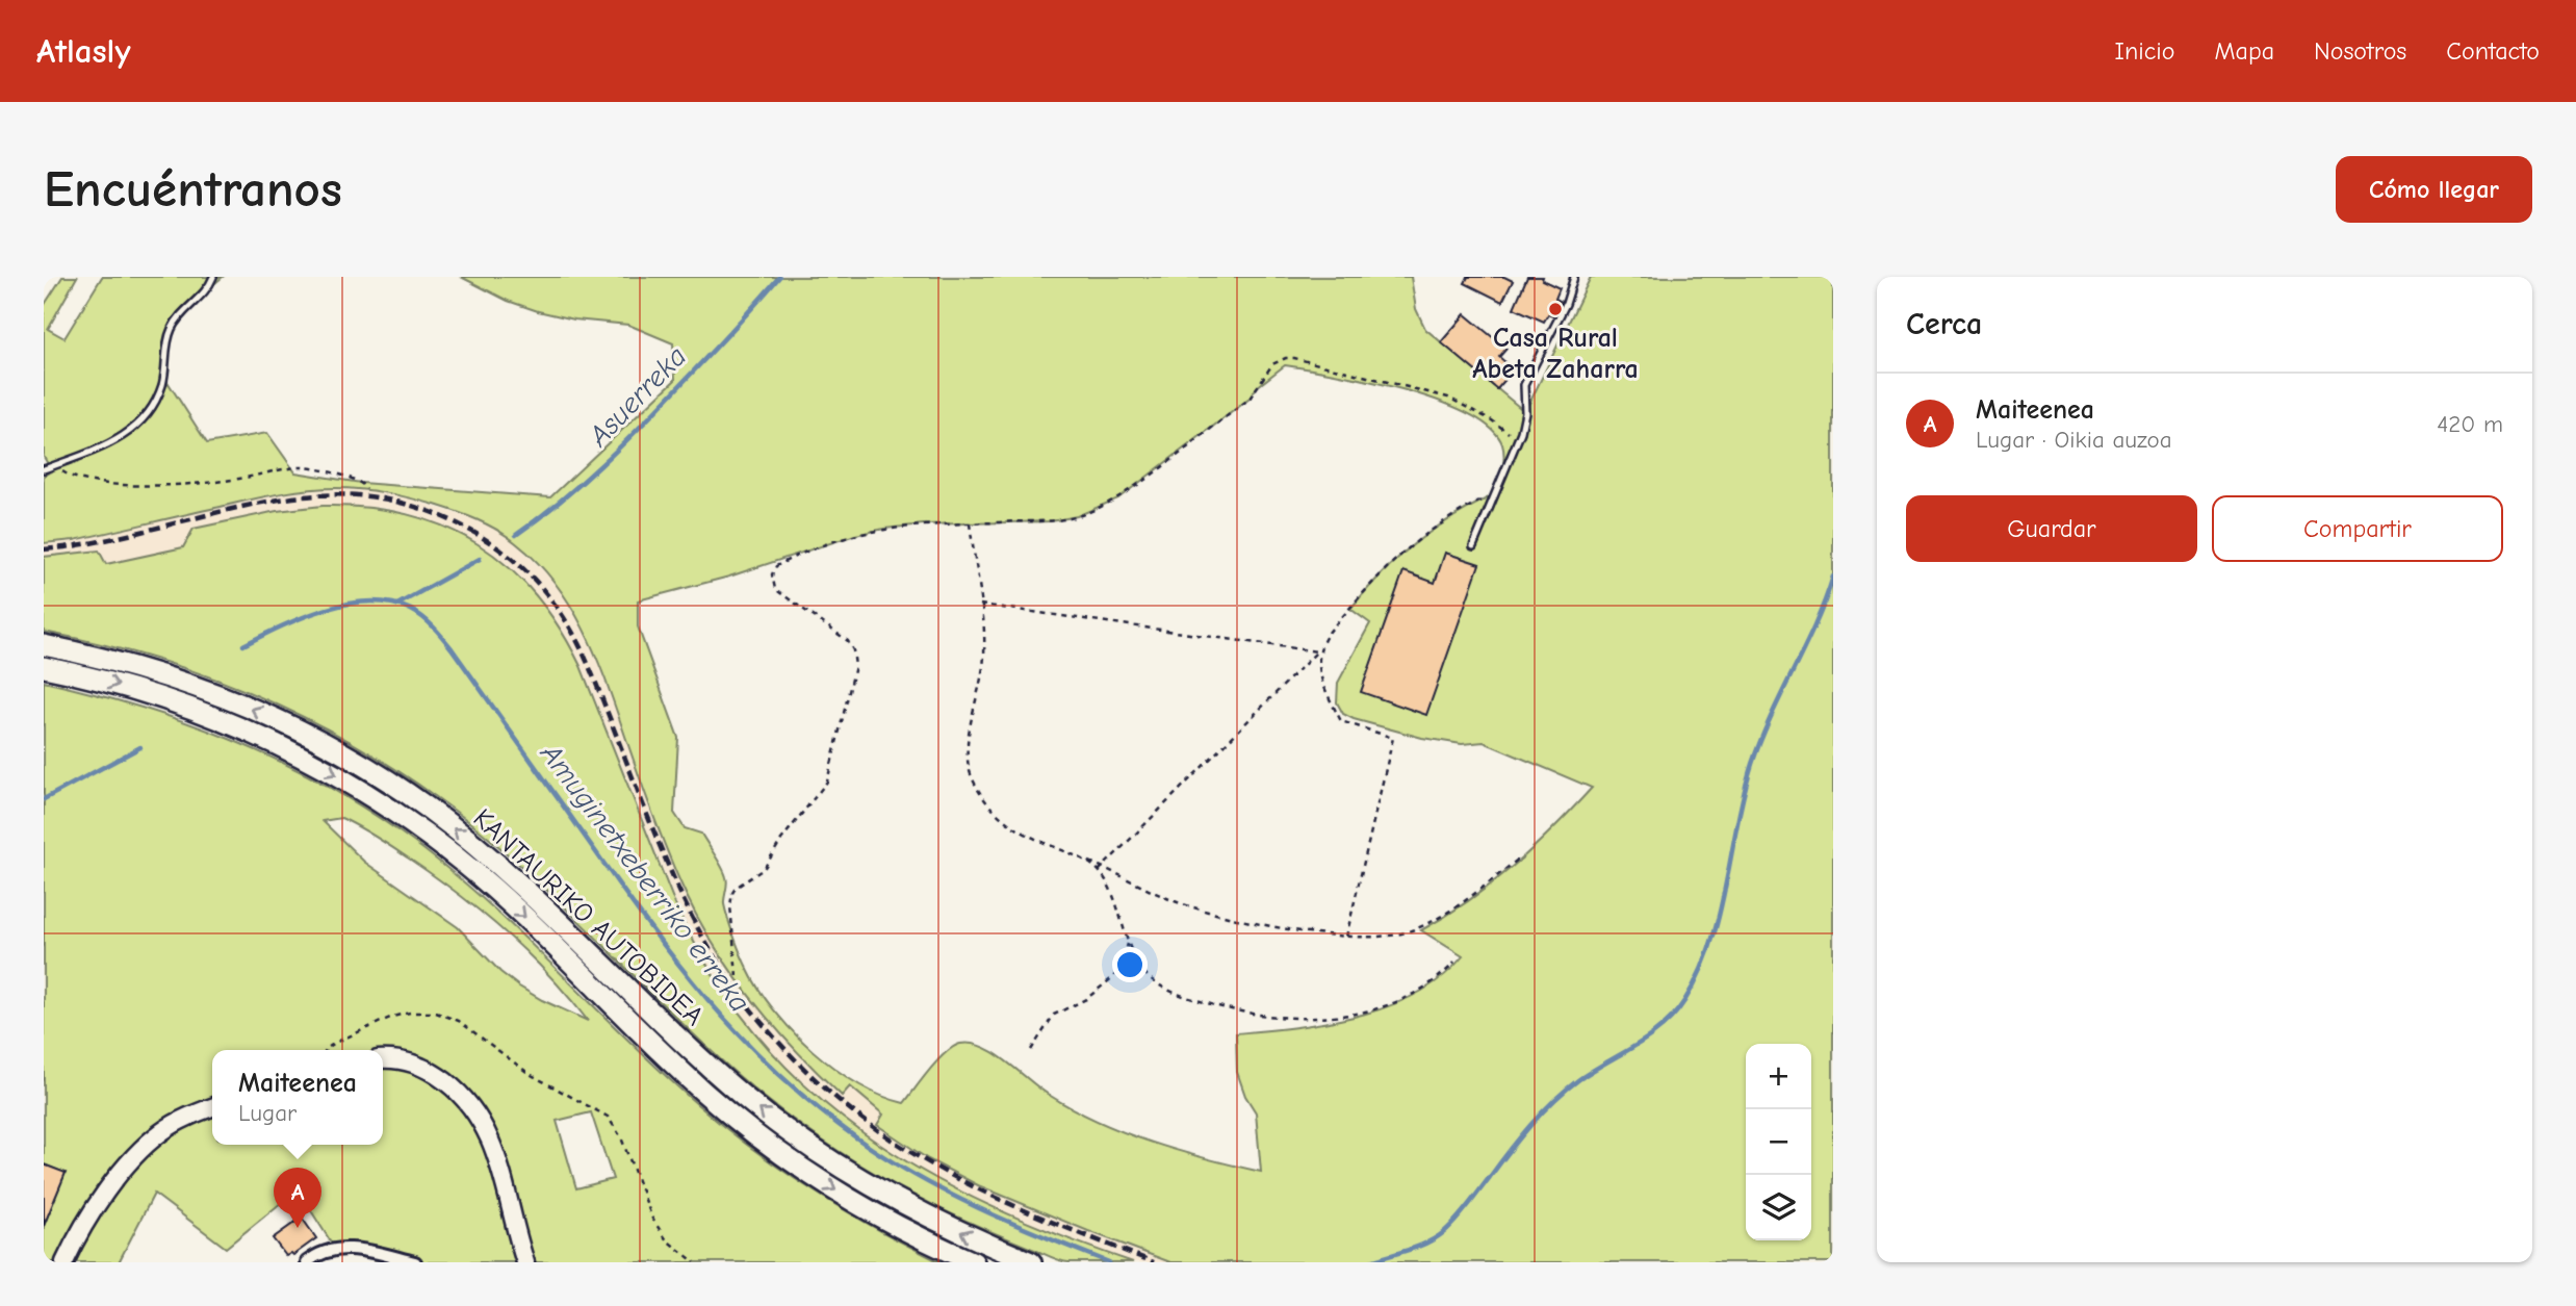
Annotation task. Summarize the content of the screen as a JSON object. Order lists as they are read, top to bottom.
{
  "streets": {
    "highway": ["KANTAURIKO AUTOBIDEA"]
  },
  "water": ["Asuerreka", "Amuginetxeberriko erreka"],
  "places": ["Casa Rural Abeta Zaharra"],
  "page": {
    "header": "Atlasly",
    "nav": [
      "Inicio",
      "Mapa",
      "Nosotros",
      "Contacto"
    ],
    "buttons": [
      "Cómo llegar",
      ["Guardar", "Compartir"]
    ],
    "title": "Encuéntranos",
    "heading": "Cerca",
    "list": [
      {
        "mark": "A",
        "name": "Maiteenea",
        "note": "Lugar · Oikia auzoa",
        "value": "420 m"
      }
    ],
    "map_buttons": ["+", "−"],
    "popup": ["Maiteenea", "Lugar"],
    "pins": "A"
  }
}
